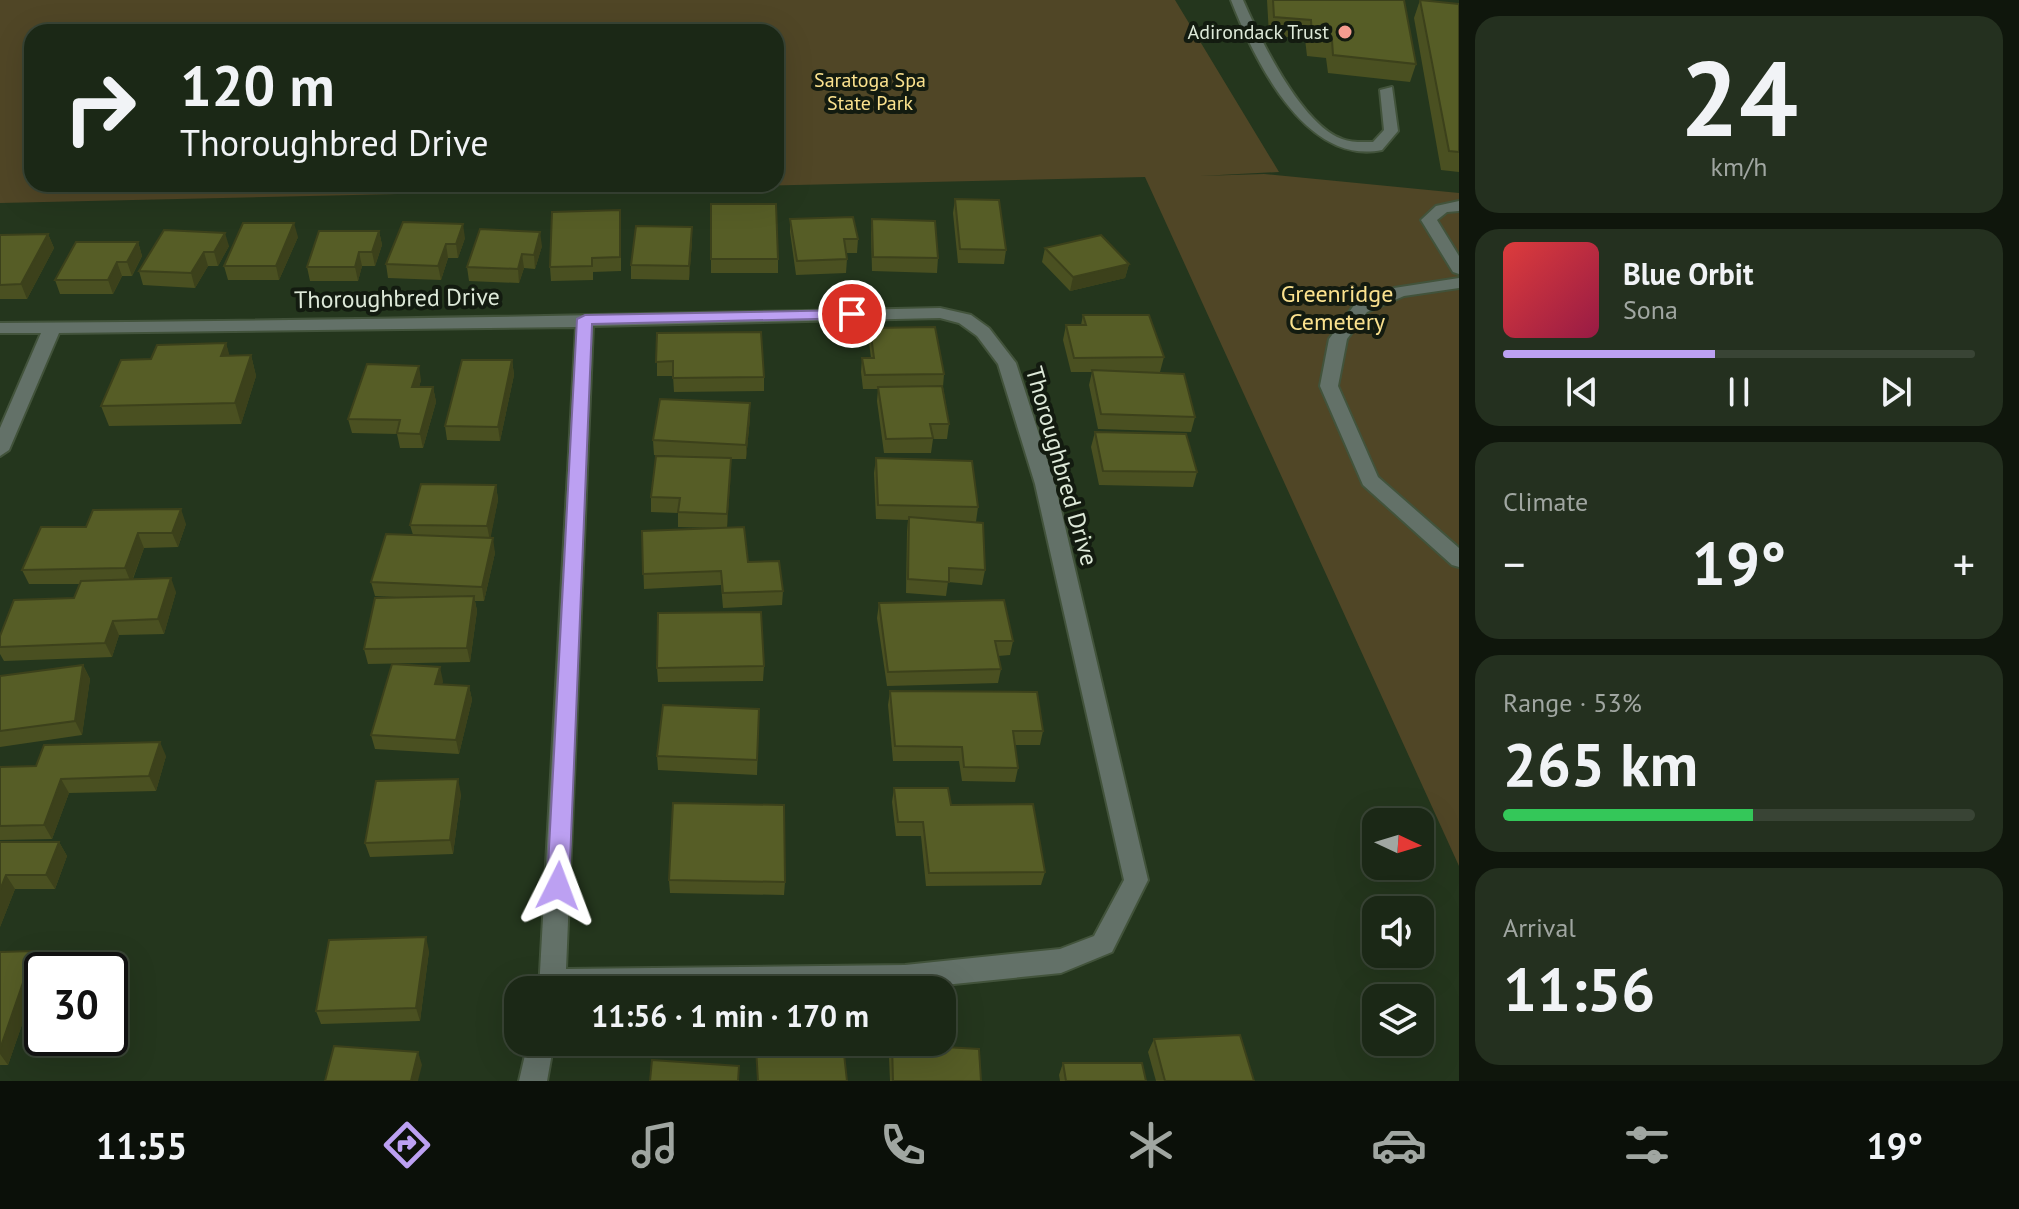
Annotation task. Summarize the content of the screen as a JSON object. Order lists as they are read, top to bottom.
{
  "streets": {
    "street": ["Thoroughbred Drive"]
  },
  "parks": ["Saratoga Spa State Park", "Greenridge Cemetery"],
  "places": ["Adirondack Trust"],
  "north": "right",
  "page": {
    "tile": [
      ["24", "km/h"],
      "Climate",
      ["Range · 53%", "265 km"],
      ["Arrival", "11:56"]
    ],
    "turn": ["120 m", "Thoroughbred Drive"],
    "song": ["Blue Orbit", "Sona"],
    "heat": ["−", "19°", "+"],
    "limit": "30",
    "trip": "11:56 · 1 min · 170 m",
    "tabs": ["11:55", "19°"]
  }
}
